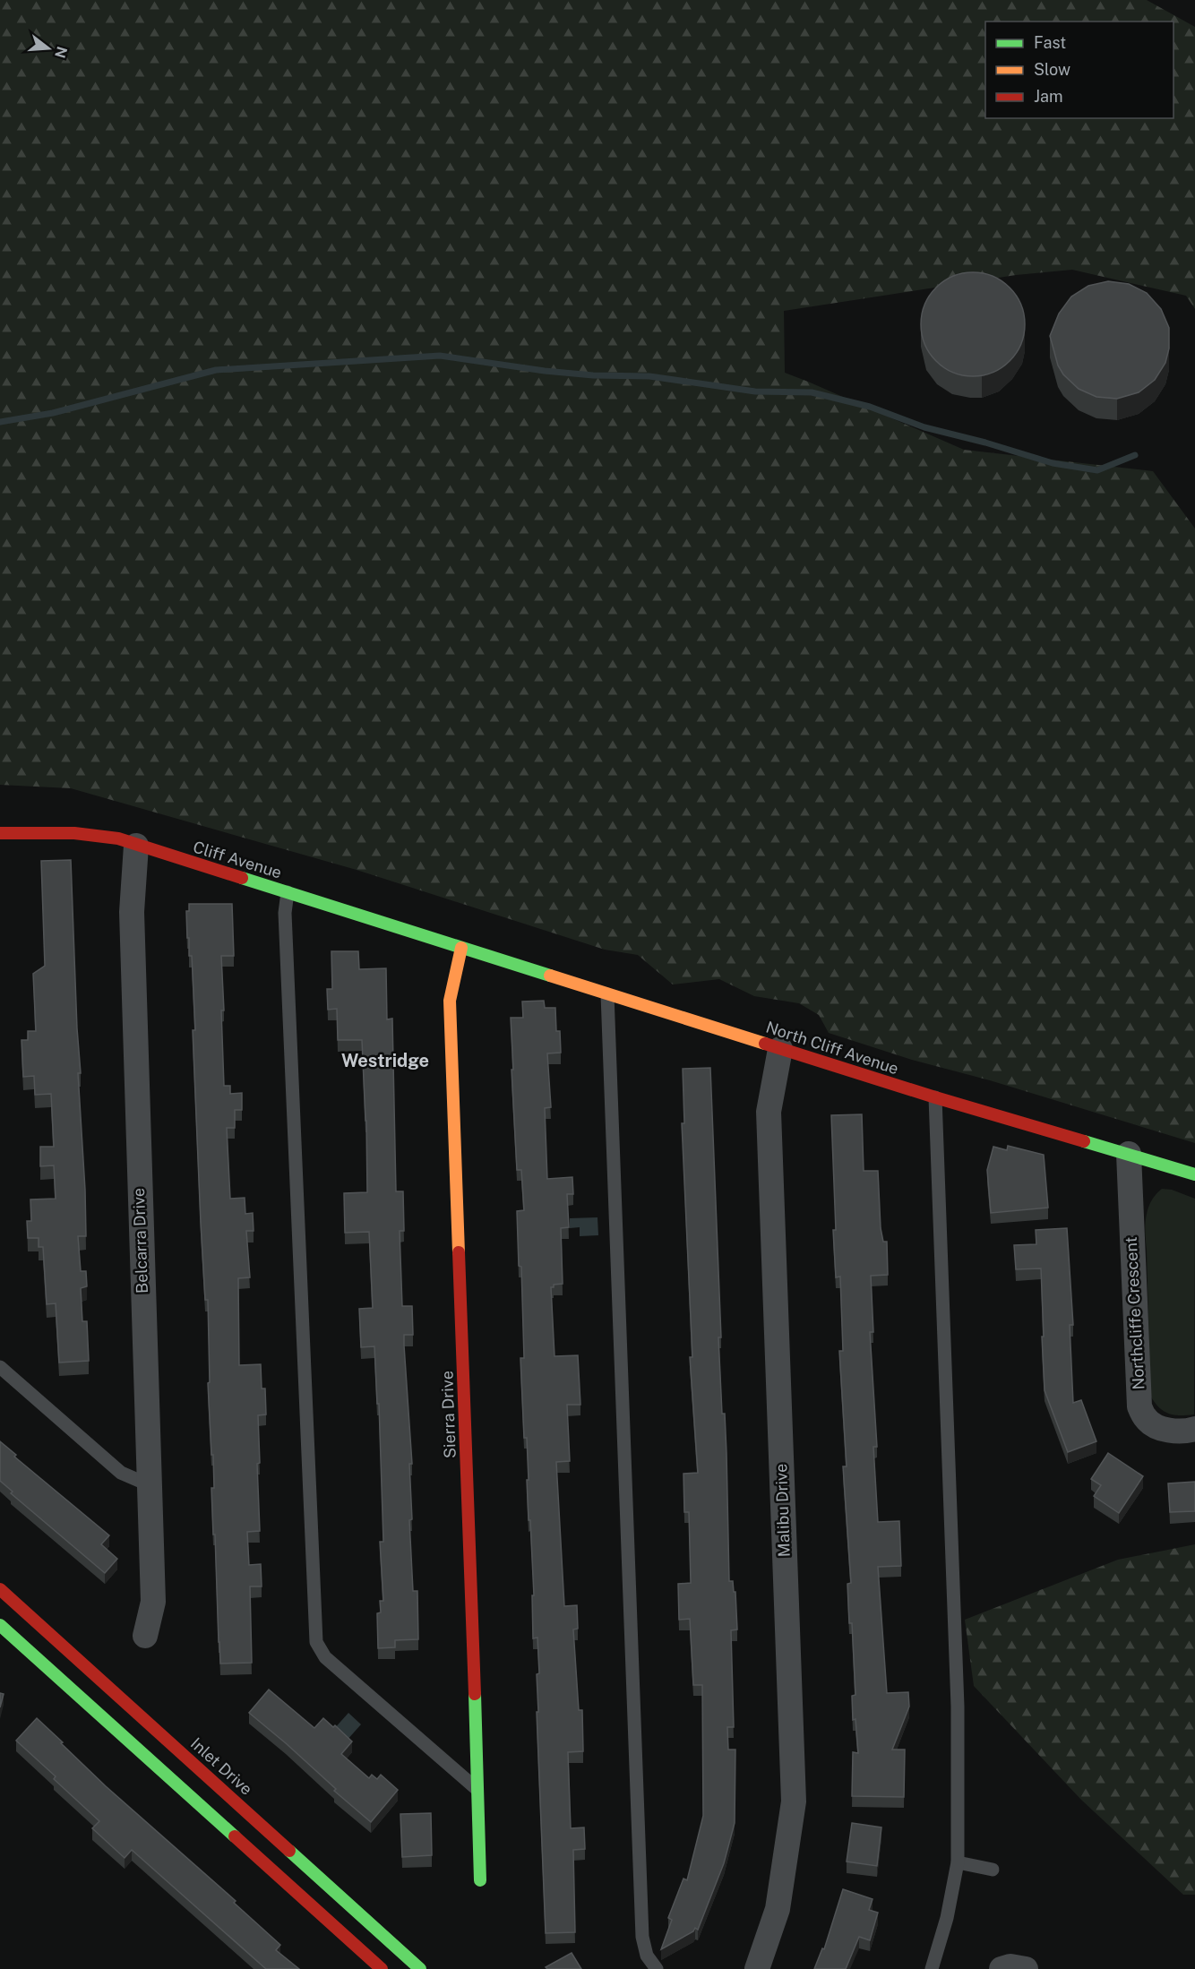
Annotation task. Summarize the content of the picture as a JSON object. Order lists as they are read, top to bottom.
{
  "streets": {
    "street": [
      "Cliff Avenue",
      "North Cliff Avenue",
      "Belcarra Drive",
      "Northcliffe Crescent",
      "Sierra Drive",
      "Malibu Drive",
      "Inlet Drive"
    ]
  },
  "crossings": [
    ["Cliff Avenue", "North Cliff Avenue"],
    ["Cliff Avenue", "Belcarra Drive"],
    ["Cliff Avenue", "Sierra Drive"],
    ["North Cliff Avenue", "Northcliffe Crescent"],
    ["North Cliff Avenue", "Sierra Drive"],
    ["North Cliff Avenue", "Malibu Drive"]
  ],
  "districts": ["Westridge"],
  "legend": ["Fast", "Slow", "Jam"],
  "north": "right"
}
